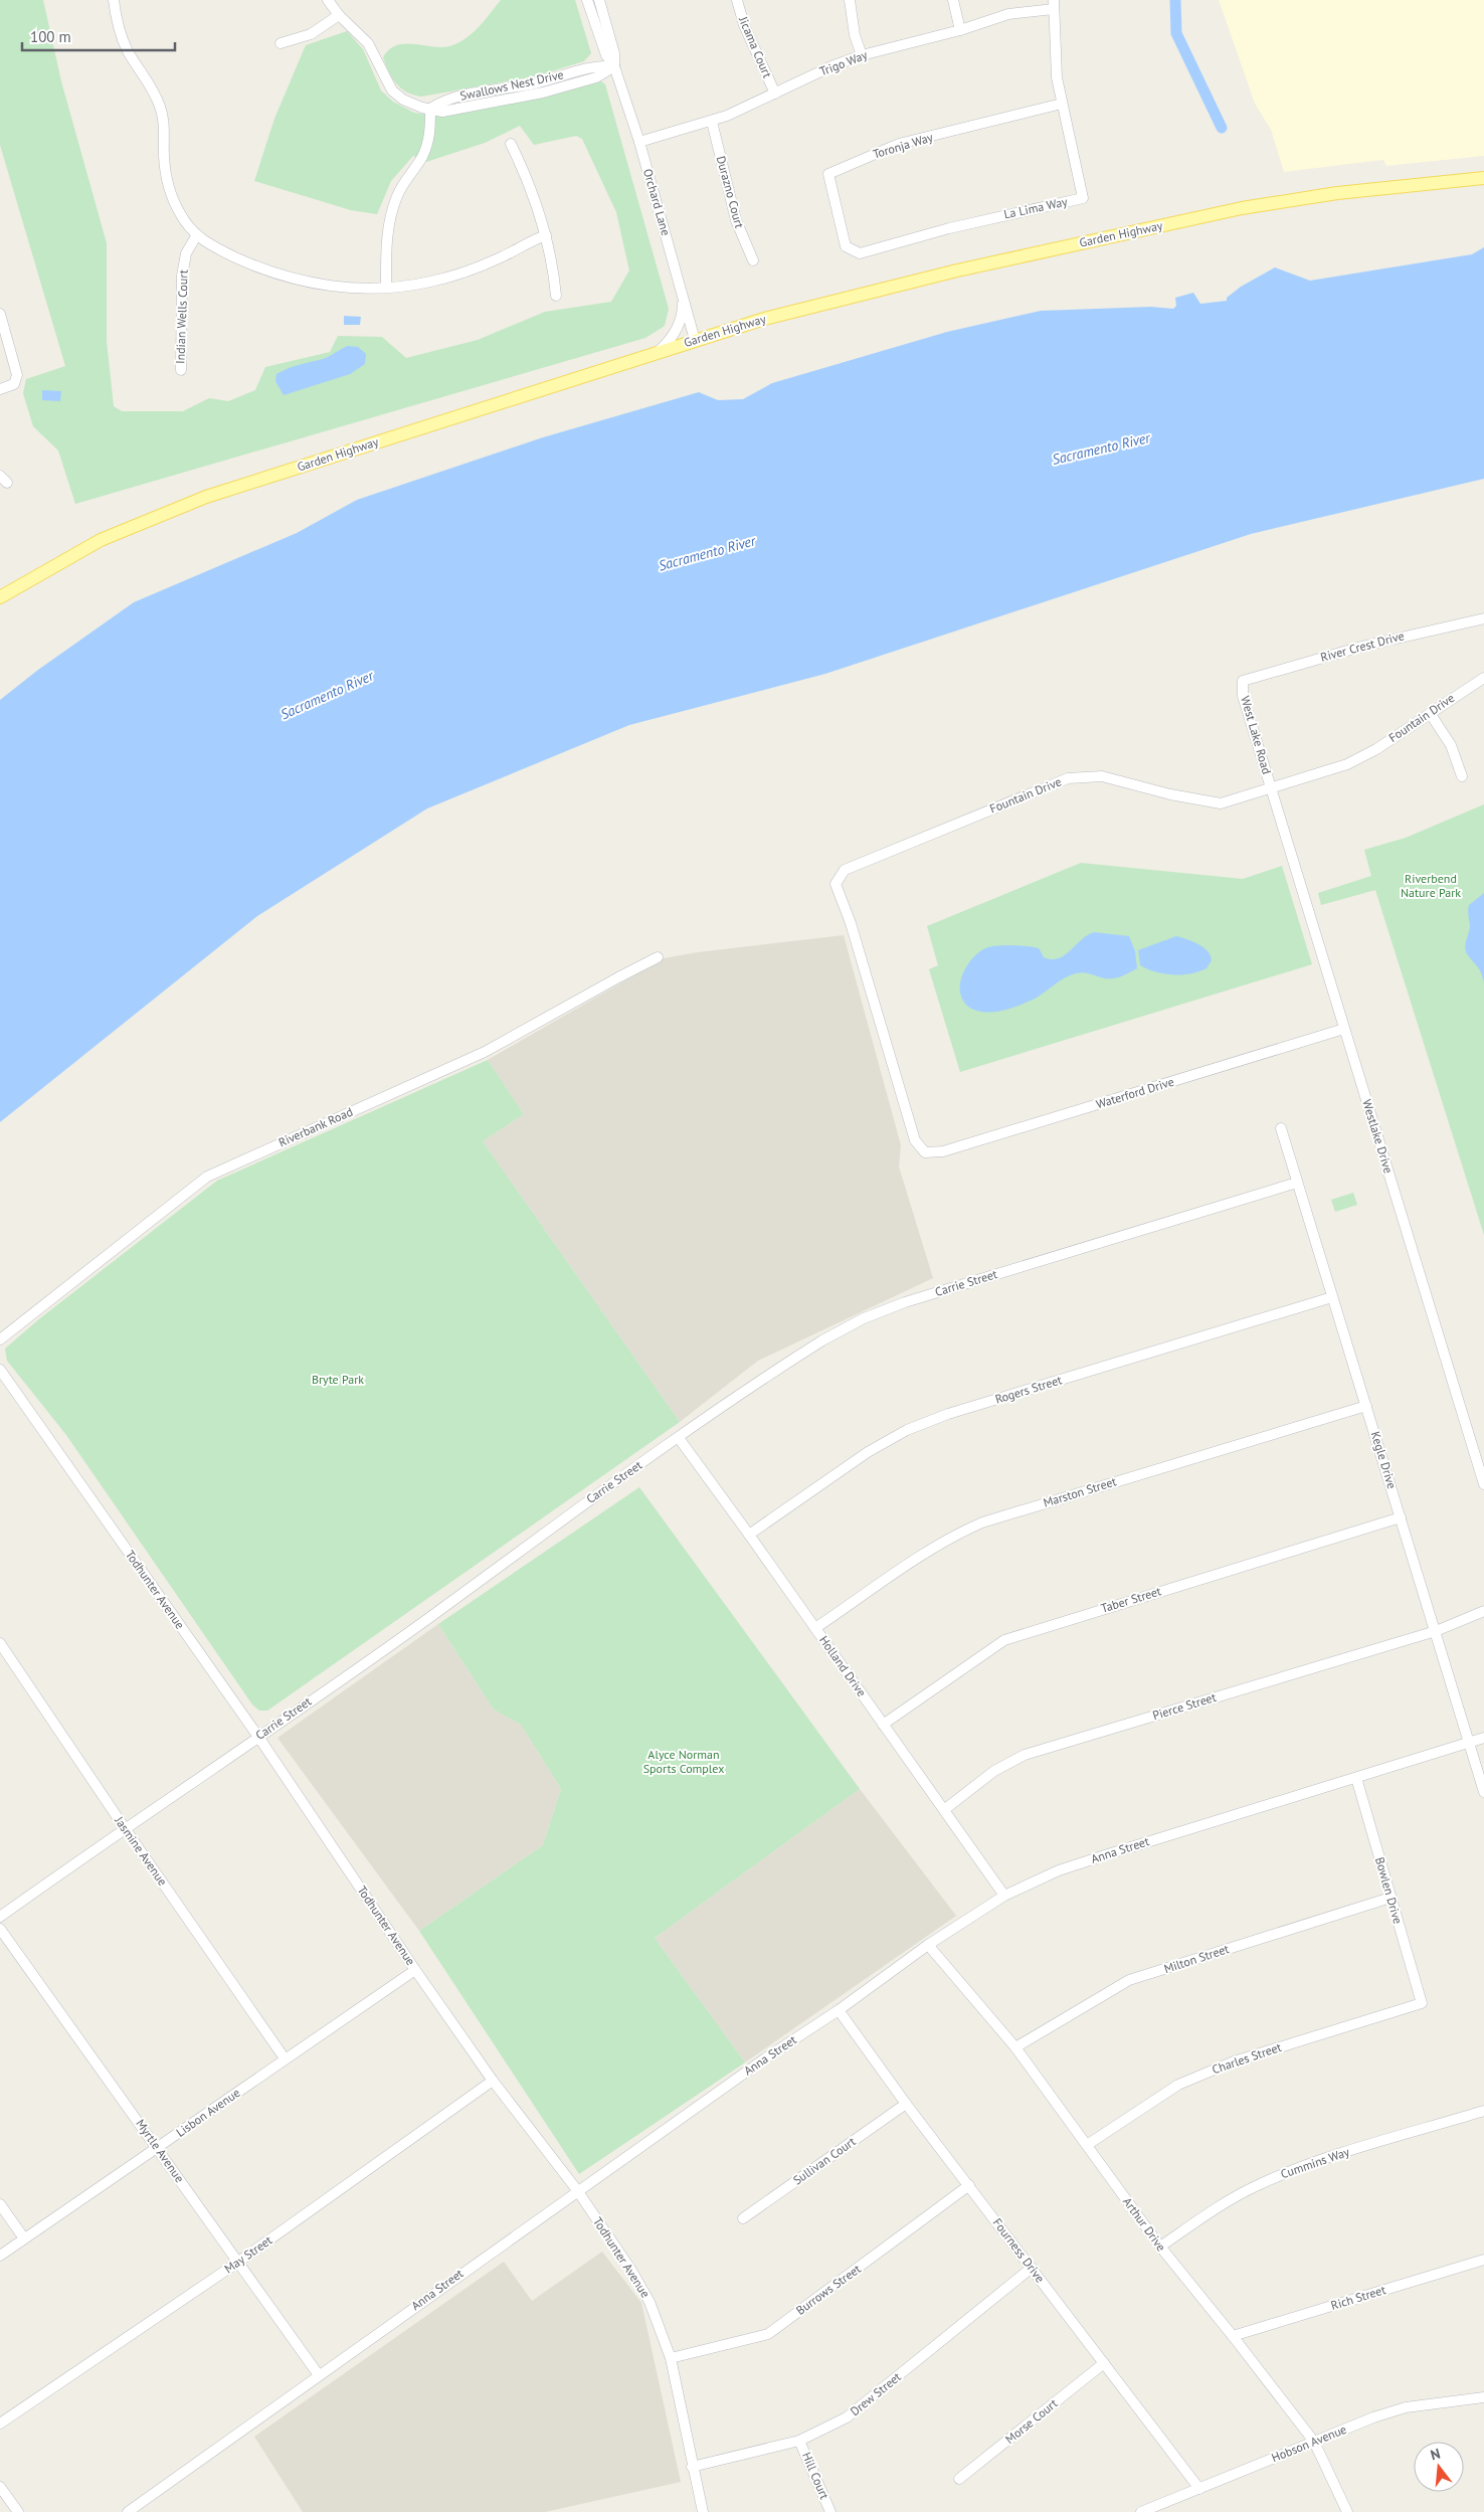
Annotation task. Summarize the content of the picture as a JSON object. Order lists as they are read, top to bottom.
{
  "streets": {
    "main road": ["Garden Highway"],
    "street": [
      "Jicama Court",
      "Trigo Way",
      "Swallows Nest Drive",
      "Toronja Way",
      "Durazno Court",
      "Orchard Lane",
      "La Lima Way",
      "Indian Wells Court",
      "River Crest Drive",
      "Fountain Drive",
      "West Lake Road",
      "Waterford Drive",
      "Riverbank Road",
      "Westlake Drive",
      "Carrie Street",
      "Rogers Street",
      "Kegle Drive",
      "Marston Street",
      "Todhunter Avenue",
      "Taber Street",
      "Holland Drive",
      "Pierce Street",
      "Anna Street",
      "Jasmine Avenue",
      "Bowlen Drive",
      "Milton Street",
      "Charles Street",
      "Lisbon Avenue",
      "Myrtle Avenue",
      "Sullivan Court",
      "Cummins Way",
      "Arthur Drive",
      "Fourness Drive",
      "May Street",
      "Burrows Street",
      "Rich Street",
      "Drew Street",
      "Morse Court",
      "Hobson Avenue",
      "Hill Court"
    ]
  },
  "crossings": [
    ["Jicama Court", "Trigo Way"],
    ["Trigo Way", "Durazno Court"],
    ["Trigo Way", "Orchard Lane"],
    ["Trigo Way", "La Lima Way"],
    ["Swallows Nest Drive", "Orchard Lane"],
    ["Toronja Way", "La Lima Way"],
    ["Orchard Lane", "Garden Highway"],
    ["River Crest Drive", "West Lake Road"],
    ["Fountain Drive", "West Lake Road"],
    ["Fountain Drive", "Waterford Drive"],
    ["Fountain Drive", "Westlake Drive"],
    ["West Lake Road", "Westlake Drive"],
    ["Waterford Drive", "Westlake Drive"],
    ["Carrie Street", "Kegle Drive"],
    ["Carrie Street", "Todhunter Avenue"],
    ["Carrie Street", "Holland Drive"],
    ["Carrie Street", "Jasmine Avenue"],
    ["Rogers Street", "Kegle Drive"],
    ["Rogers Street", "Holland Drive"],
    ["Kegle Drive", "Marston Street"],
    ["Kegle Drive", "Taber Street"],
    ["Kegle Drive", "Pierce Street"],
    ["Kegle Drive", "Anna Street"],
    ["Marston Street", "Holland Drive"],
    ["Todhunter Avenue", "Anna Street"],
    ["Todhunter Avenue", "Lisbon Avenue"],
    ["Todhunter Avenue", "May Street"],
    ["Todhunter Avenue", "Burrows Street"],
    ["Todhunter Avenue", "Drew Street"],
    ["Taber Street", "Holland Drive"],
    ["Holland Drive", "Pierce Street"],
    ["Holland Drive", "Anna Street"],
    ["Anna Street", "Bowlen Drive"],
    ["Anna Street", "Myrtle Avenue"],
    ["Anna Street", "Arthur Drive"],
    ["Anna Street", "Fourness Drive"],
    ["Jasmine Avenue", "Lisbon Avenue"],
    ["Bowlen Drive", "Milton Street"],
    ["Bowlen Drive", "Charles Street"],
    ["Milton Street", "Arthur Drive"],
    ["Charles Street", "Arthur Drive"],
    ["Lisbon Avenue", "Myrtle Avenue"],
    ["Myrtle Avenue", "May Street"],
    ["Sullivan Court", "Fourness Drive"],
    ["Cummins Way", "Arthur Drive"],
    ["Arthur Drive", "Rich Street"],
    ["Arthur Drive", "Hobson Avenue"],
    ["Fourness Drive", "Burrows Street"],
    ["Fourness Drive", "Drew Street"],
    ["Fourness Drive", "Morse Court"],
    ["Fourness Drive", "Hobson Avenue"],
    ["Drew Street", "Hill Court"]
  ],
  "water": ["Sacramento River"],
  "parks": ["Riverbend Nature Park", "Bryte Park", "Alyce Norman Sports Complex"],
  "scale_bar": "100 m",
  "north": "top"
}
